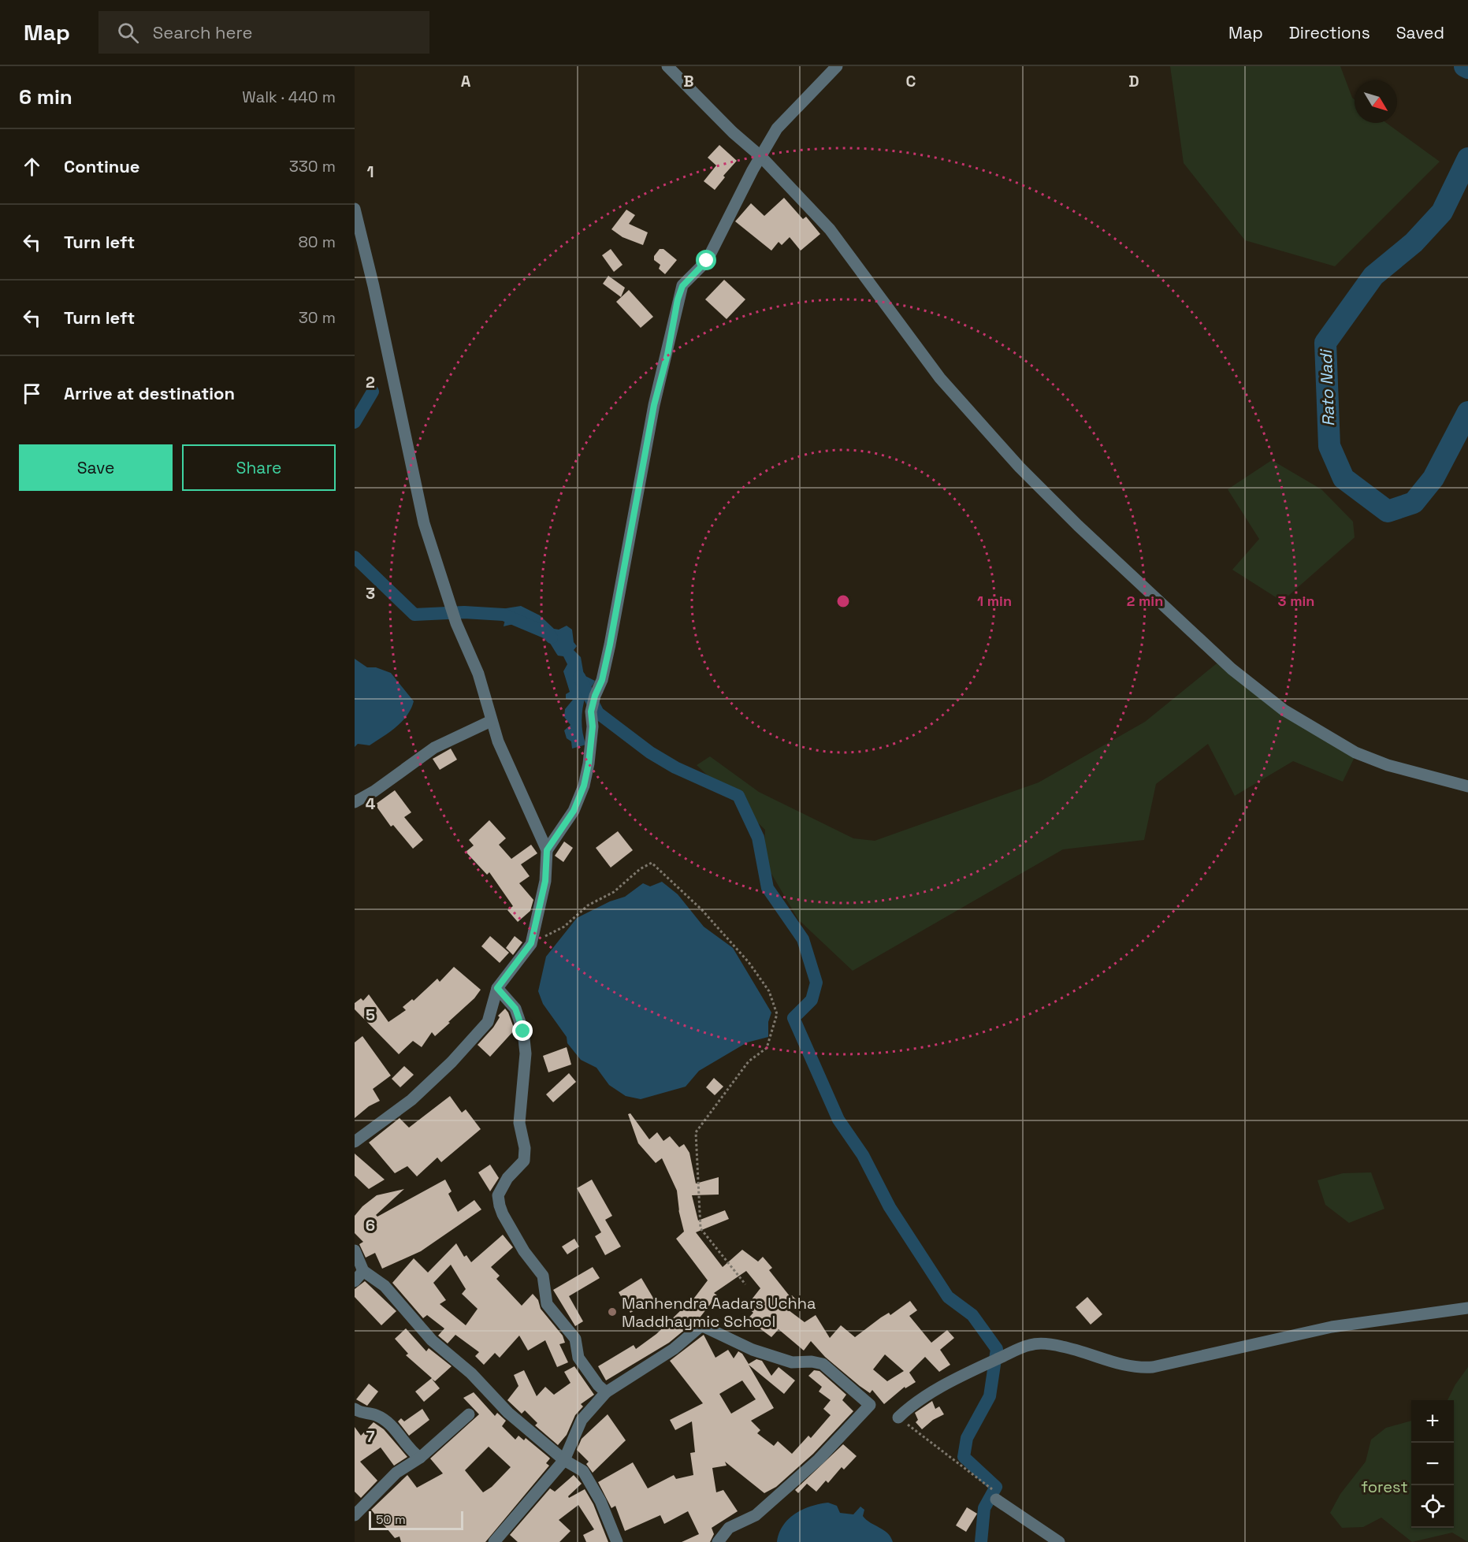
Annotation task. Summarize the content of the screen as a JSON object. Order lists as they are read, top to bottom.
{
  "water": ["Rato Nadi"],
  "parks": ["forest"],
  "places": ["Manhendra Aadars Uchha Maddhaymic School"],
  "scale_bar": "50 m",
  "north": "bottom right",
  "page": {
    "header": "Map",
    "search": "Search here",
    "nav": ["Map", "Directions", "Saved"],
    "heading": ["6 min", "Walk · 440 m"],
    "list": [
      ["Continue", "330 m"],
      ["Turn left", "80 m"],
      ["Turn left", "30 m"],
      "Arrive at destination"
    ],
    "buttons": ["Save", "Share"],
    "map_buttons": ["+", "−"],
    "scale": "50 m"
  },
  "grid": {
    "columns": [
      "A",
      "B",
      "C",
      "D"
    ],
    "rows": [
      "1",
      "2",
      "3",
      "4",
      "5",
      "6",
      "7"
    ]
  },
  "rings": ["1 min", "2 min", "3 min"]
}
